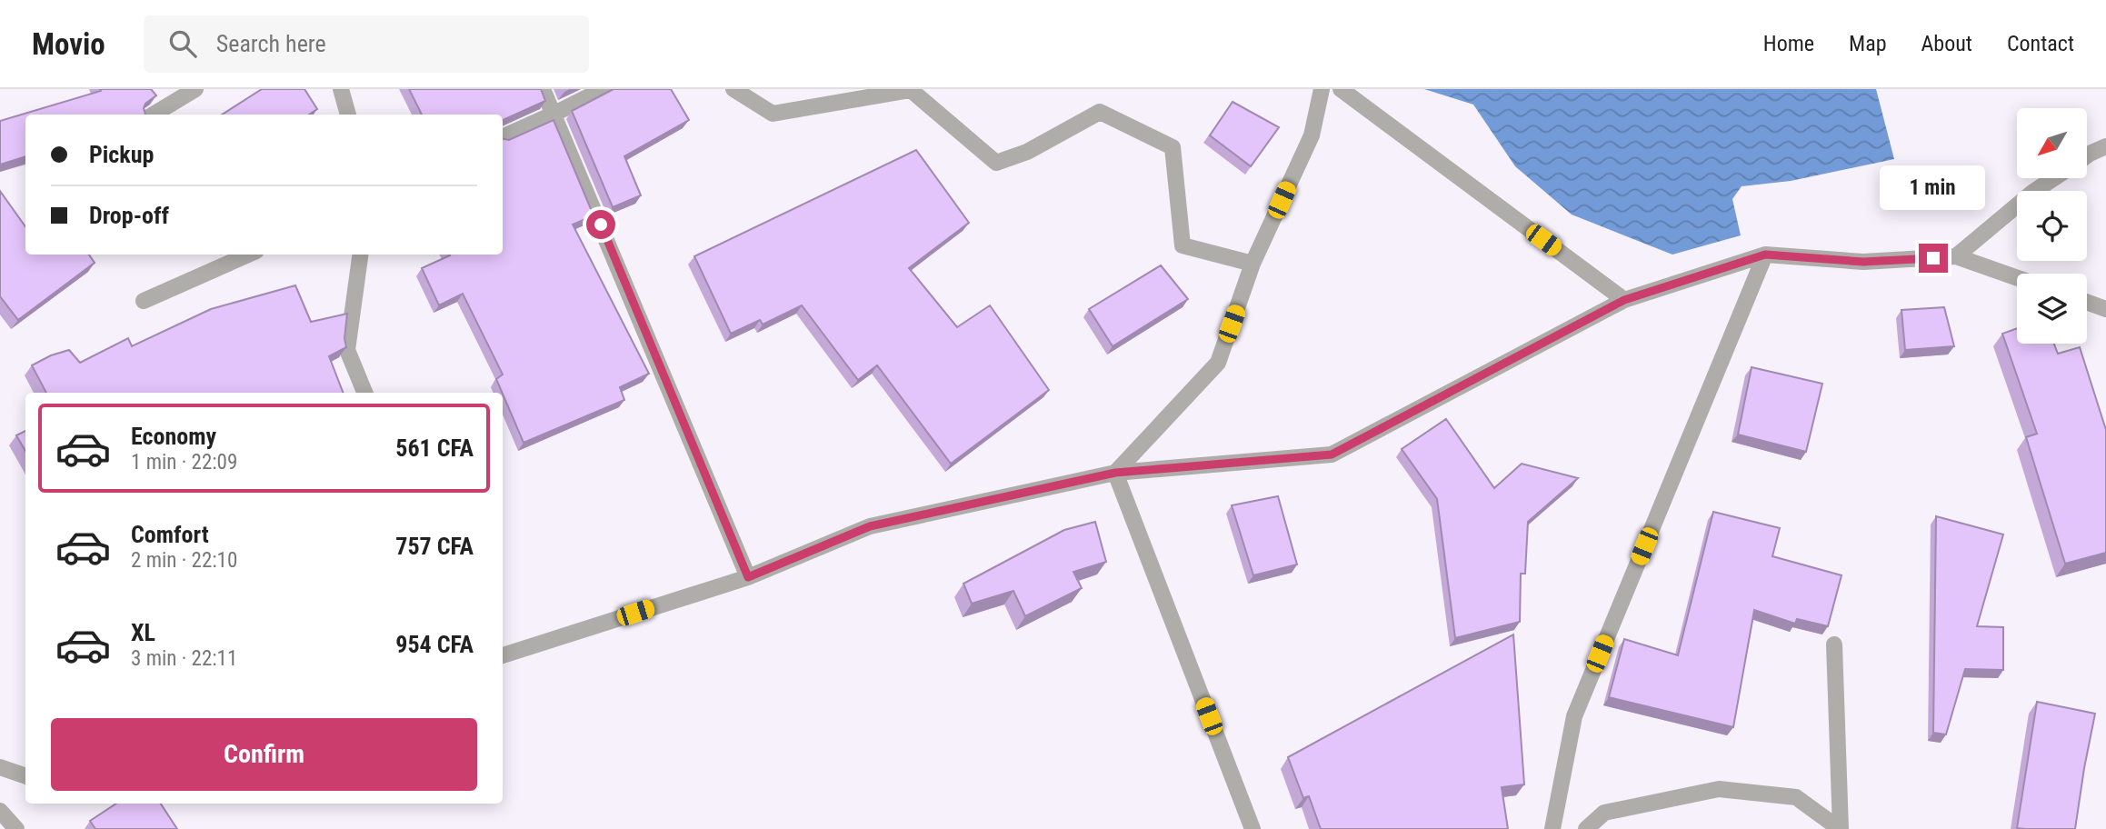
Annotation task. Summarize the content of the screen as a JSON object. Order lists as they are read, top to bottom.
{
  "north": "bottom left",
  "page": {
    "header": "Movio",
    "search": "Search here",
    "nav": [
      "Home",
      "Map",
      "About",
      "Contact"
    ],
    "banner": ["Pickup", "Drop-off"],
    "bubble": "1 min",
    "list": [
      {
        "name": "Economy",
        "note": "1 min · 22:09",
        "value": "561 CFA"
      },
      {
        "name": "Comfort",
        "note": "2 min · 22:10",
        "value": "757 CFA"
      },
      {
        "name": "XL",
        "note": "3 min · 22:11",
        "value": "954 CFA"
      }
    ],
    "buttons": "Confirm"
  }
}
